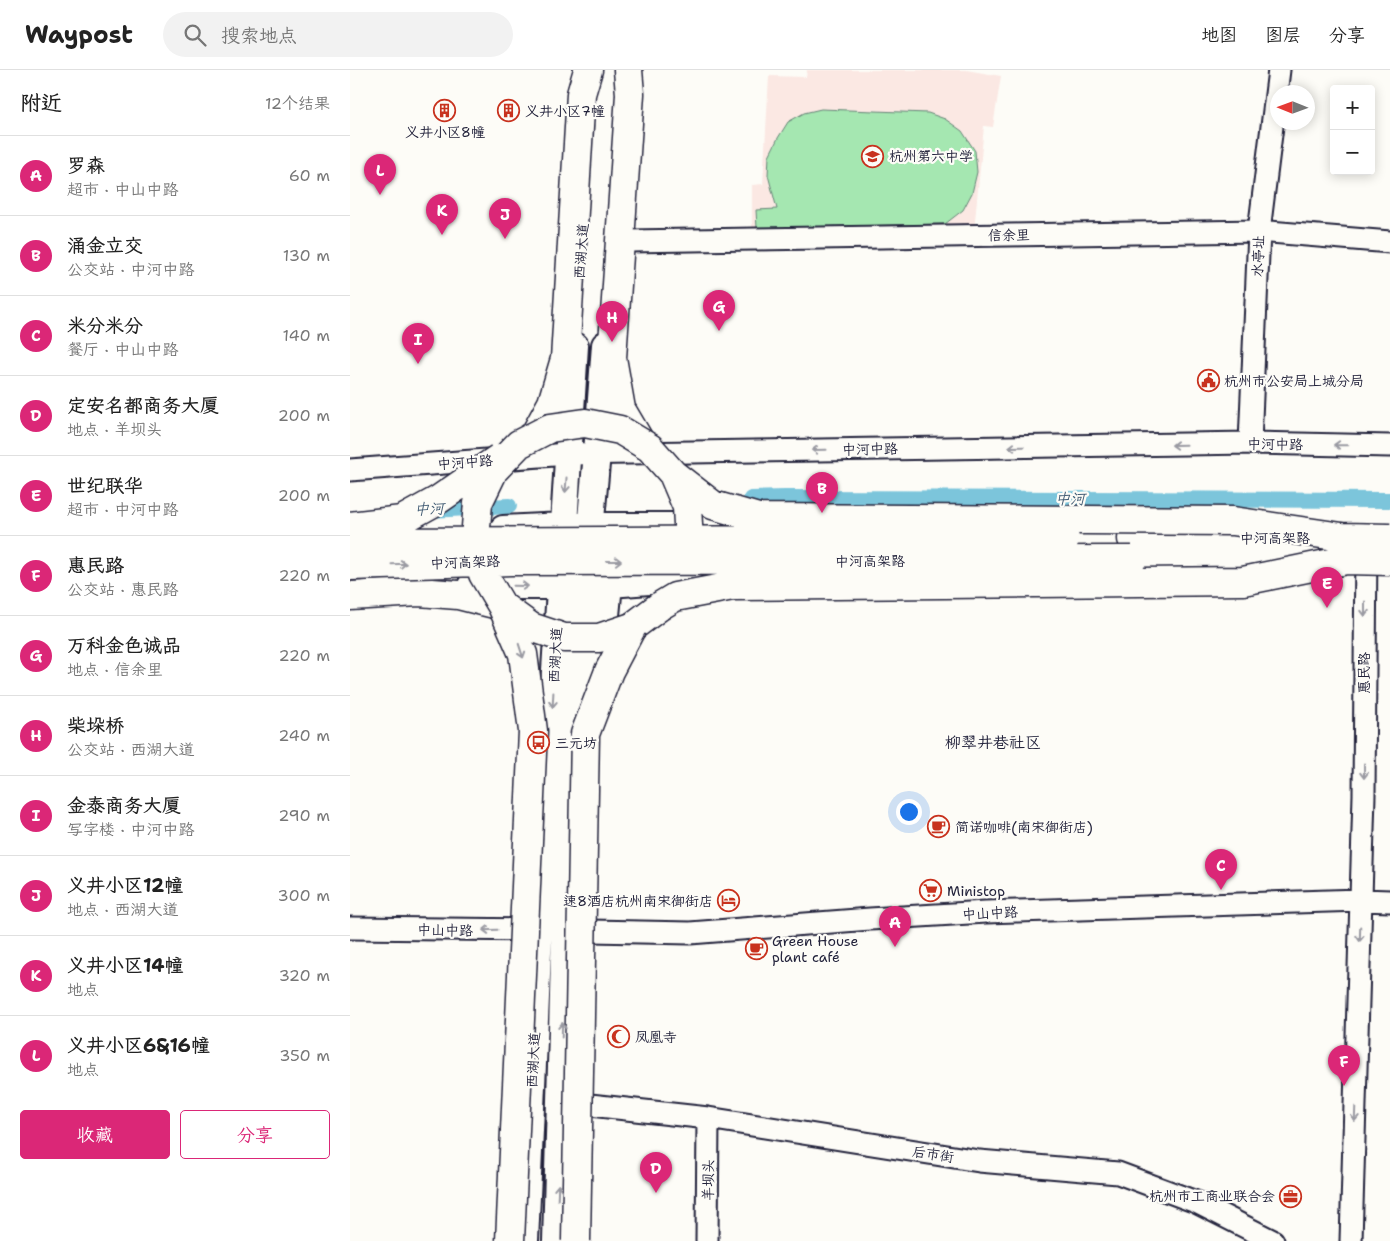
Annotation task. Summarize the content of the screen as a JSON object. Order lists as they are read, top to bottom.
{
  "streets": {
    "highway": ["中河高架路"],
    "main road": ["西湖大道"],
    "street": [
      "信余里",
      "水亭址",
      "中河中路",
      "惠民路",
      "中山中路",
      "后市街",
      "羊坝头"
    ]
  },
  "crossings": [
    ["信余里", "水亭址"],
    ["西湖大道", "中河中路"],
    ["西湖大道", "中山中路"],
    ["水亭址", "中河中路"],
    ["中河高架路", "惠民路"],
    ["惠民路", "中山中路"],
    ["后市街", "羊坝头"]
  ],
  "one_way": ["中河中路", "惠民路"],
  "districts": ["柳翠井巷社区"],
  "water": ["中河"],
  "places": {
    "building": ["义井小区8幢", "义井小区7幢"],
    "school or university": ["杭州第六中学"],
    "public building": ["杭州市公安局上城分局"],
    "bus stop": ["三元坊"],
    "cafe": ["简诺咖啡(南宋御街店)", "Green House plant café"],
    "supermarket": ["Ministop"],
    "hotel": ["速8酒店杭州南宋御街店"],
    "mosque": ["凤凰寺"],
    "office": ["杭州市工商业联合会"]
  },
  "north": "left",
  "page": {
    "header": "Waypost",
    "search": "搜索地点",
    "nav": ["地图", "图层", "分享"],
    "heading": ["附近", "12个结果"],
    "map_buttons": ["+", "−"],
    "list": [
      {
        "mark": "A",
        "name": "罗森",
        "note": "超市 · 中山中路",
        "value": "60 m"
      },
      {
        "mark": "B",
        "name": "涌金立交",
        "note": "公交站 · 中河中路",
        "value": "130 m"
      },
      {
        "mark": "C",
        "name": "米分米分",
        "note": "餐厅 · 中山中路",
        "value": "140 m"
      },
      {
        "mark": "D",
        "name": "定安名都商务大厦",
        "note": "地点 · 羊坝头",
        "value": "200 m"
      },
      {
        "mark": "E",
        "name": "世纪联华",
        "note": "超市 · 中河中路",
        "value": "200 m"
      },
      {
        "mark": "F",
        "name": "惠民路",
        "note": "公交站 · 惠民路",
        "value": "220 m"
      },
      {
        "mark": "G",
        "name": "万科金色诚品",
        "note": "地点 · 信余里",
        "value": "220 m"
      },
      {
        "mark": "H",
        "name": "柴垛桥",
        "note": "公交站 · 西湖大道",
        "value": "240 m"
      },
      {
        "mark": "I",
        "name": "金泰商务大厦",
        "note": "写字楼 · 中河中路",
        "value": "290 m"
      },
      {
        "mark": "J",
        "name": "义井小区12幢",
        "note": "地点 · 西湖大道",
        "value": "300 m"
      },
      {
        "mark": "K",
        "name": "义井小区14幢",
        "note": "地点",
        "value": "320 m"
      },
      {
        "mark": "L",
        "name": "义井小区6&16幢",
        "note": "地点",
        "value": "350 m"
      }
    ],
    "pins": [
      "L",
      "K",
      "J",
      "G",
      "H",
      "I",
      "B",
      "E",
      "C",
      "A",
      "F",
      "D"
    ],
    "buttons": ["收藏", "分享"]
  }
}
